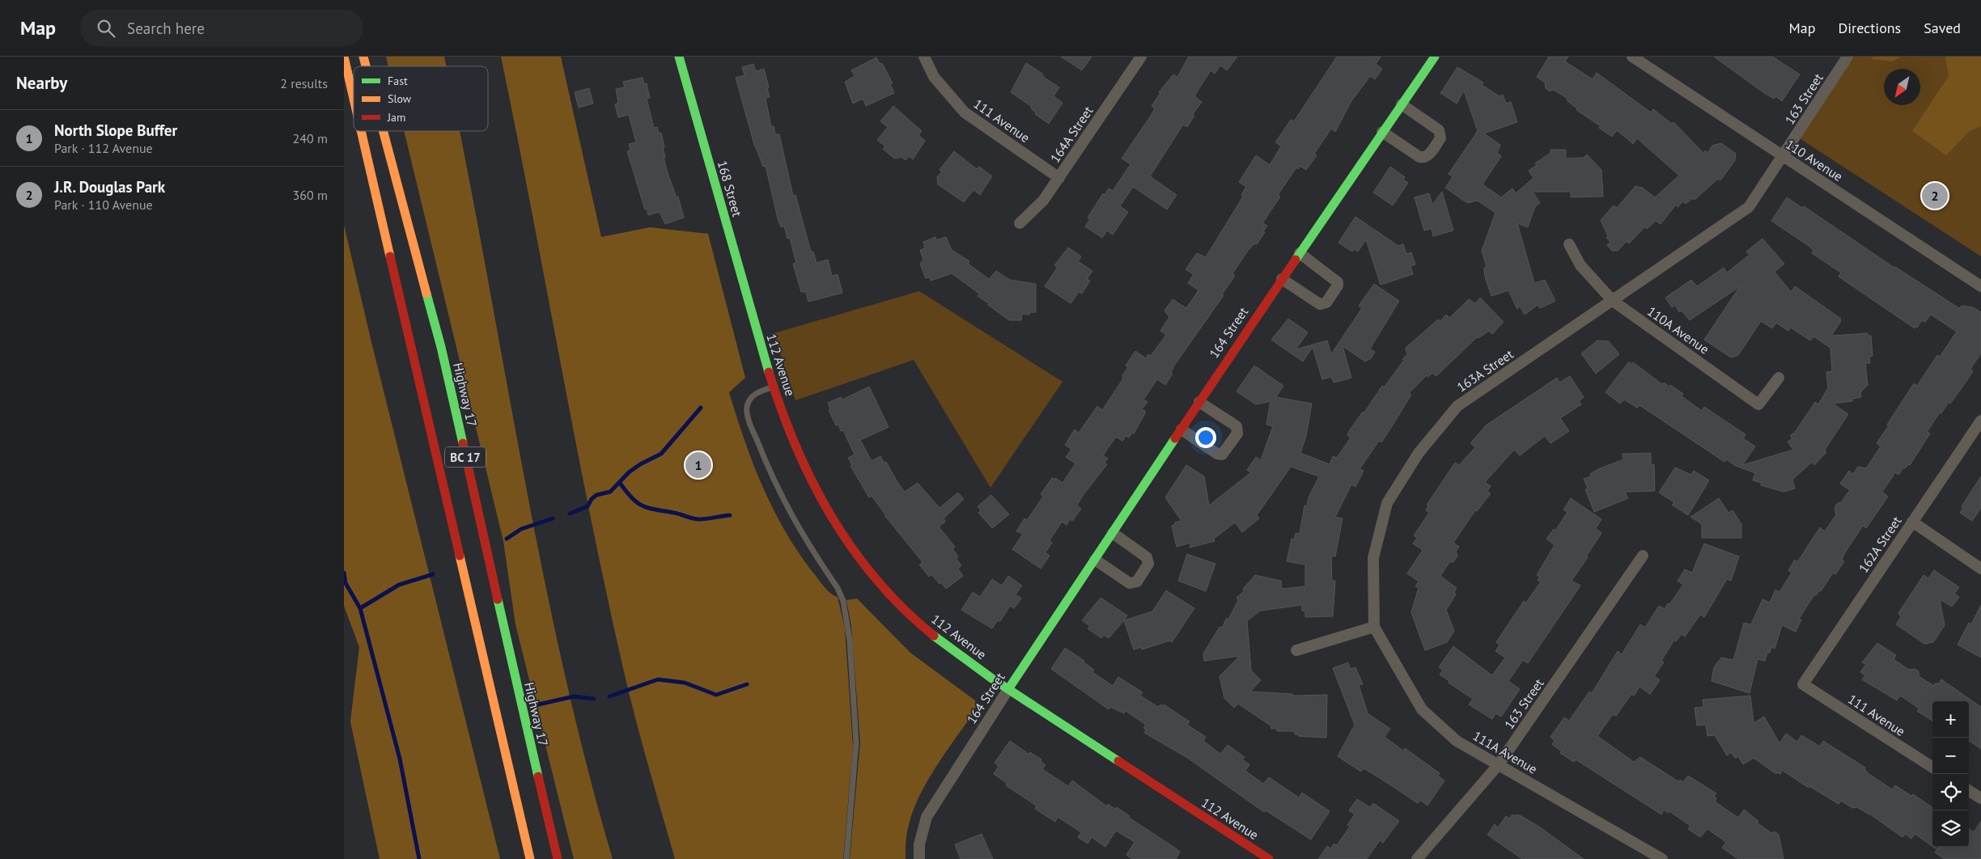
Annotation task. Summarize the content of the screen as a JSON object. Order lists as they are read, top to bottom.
{
  "streets": {
    "main road": [
      "168 Street",
      "164 Street",
      "112 Avenue",
      "Highway 17",
      "BC 17"
    ],
    "street": [
      "163 Street",
      "111 Avenue",
      "164A Street",
      "110 Avenue",
      "110A Avenue",
      "163A Street",
      "162A Street",
      "111A Avenue"
    ]
  },
  "crossings": [
    ["163 Street", "110 Avenue"],
    ["163 Street", "163A Street"],
    ["163 Street", "111A Avenue"],
    ["111 Avenue", "164A Street"],
    ["111 Avenue", "162A Street"],
    ["110 Avenue", "163A Street"],
    ["168 Street", "112 Avenue"],
    ["110A Avenue", "163A Street"],
    ["164 Street", "112 Avenue"],
    ["163A Street", "111A Avenue"]
  ],
  "legend": ["Fast", "Slow", "Jam"],
  "north": "bottom left",
  "page": {
    "header": "Map",
    "search": "Search here",
    "nav": ["Map", "Directions", "Saved"],
    "heading": ["Nearby", "2 results"],
    "list": [
      {
        "mark": "1",
        "name": "North Slope Buffer",
        "note": "Park · 112 Avenue",
        "value": "240 m"
      },
      {
        "mark": "2",
        "name": "J.R. Douglas Park",
        "note": "Park · 110 Avenue",
        "value": "360 m"
      }
    ],
    "pins": ["2", "1"],
    "map_buttons": ["+", "−"]
  }
}
